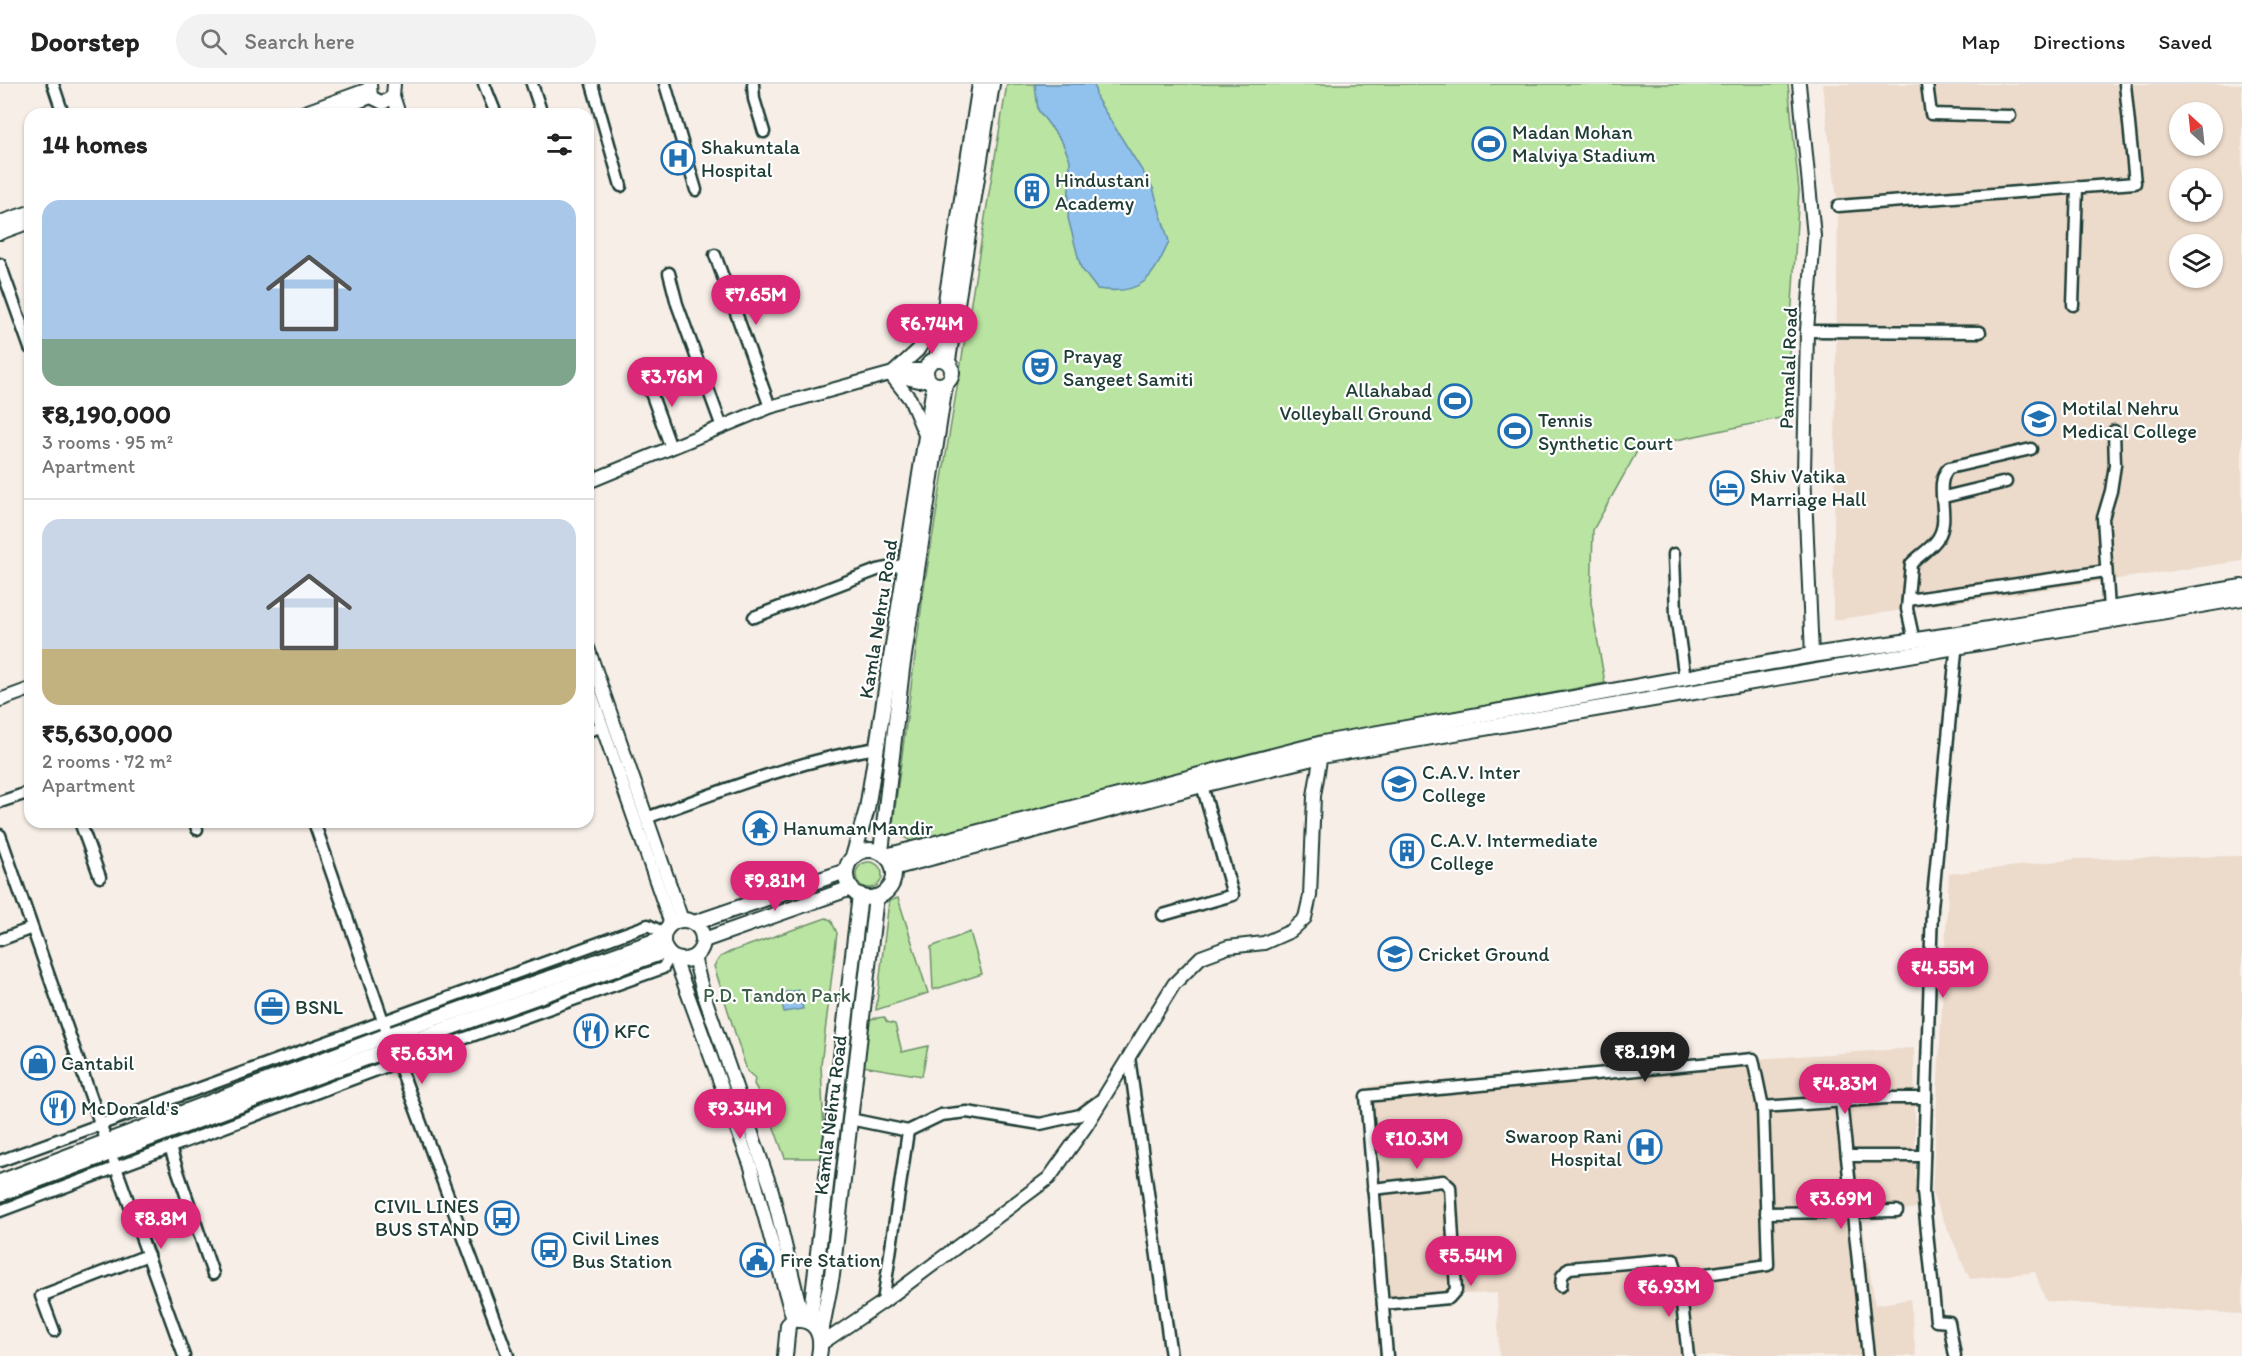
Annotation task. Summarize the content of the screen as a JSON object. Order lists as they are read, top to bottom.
{
  "streets": {
    "main road": ["Kamla Nehru Road"],
    "street": ["Pannalal Road"]
  },
  "parks": ["P.D. Tandon Park"],
  "places": {
    "sports": ["Madan Mohan Malviya Stadium", "Allahabad Volleyball Ground", "Tennis Synthetic Court"],
    "hospital": ["Shakuntala Hospital", "Swaroop Rani Hospital"],
    "building": ["Hindustani Academy", "C.A.V. Intermediate College"],
    "theatre": ["Prayag Sangeet Samiti"],
    "school or university": ["Motilal Nehru Medical College", "C.A.V. Inter College", "Cricket Ground"],
    "hotel": ["Shiv Vatika Marriage Hall"],
    "temple": ["Hanuman Mandir"],
    "office": ["BSNL"],
    "restaurant": ["KFC", "McDonald's"],
    "shop": ["Cantabil"],
    "bus stop": ["CIVIL LINES BUS STAND", "Civil Lines Bus Station"],
    "public building": ["Fire Station"]
  },
  "north": "top left",
  "page": {
    "header": "Doorstep",
    "search": "Search here",
    "nav": ["Map", "Directions", "Saved"],
    "heading": "14 homes",
    "list": [
      {
        "name": "₹8,190,000",
        "note": "3 rooms · 95 m² · Apartment"
      },
      {
        "name": "₹5,630,000",
        "note": "2 rooms · 72 m² · Apartment"
      }
    ],
    "price": [
      "₹7.65M",
      "₹6.74M",
      "₹3.76M",
      "₹9.81M",
      "₹4.55M",
      "₹8.19M",
      "₹5.63M",
      "₹4.83M",
      "₹9.34M",
      "₹10.3M",
      "₹3.69M",
      "₹8.8M",
      "₹5.54M",
      "₹6.93M"
    ]
  }
}
